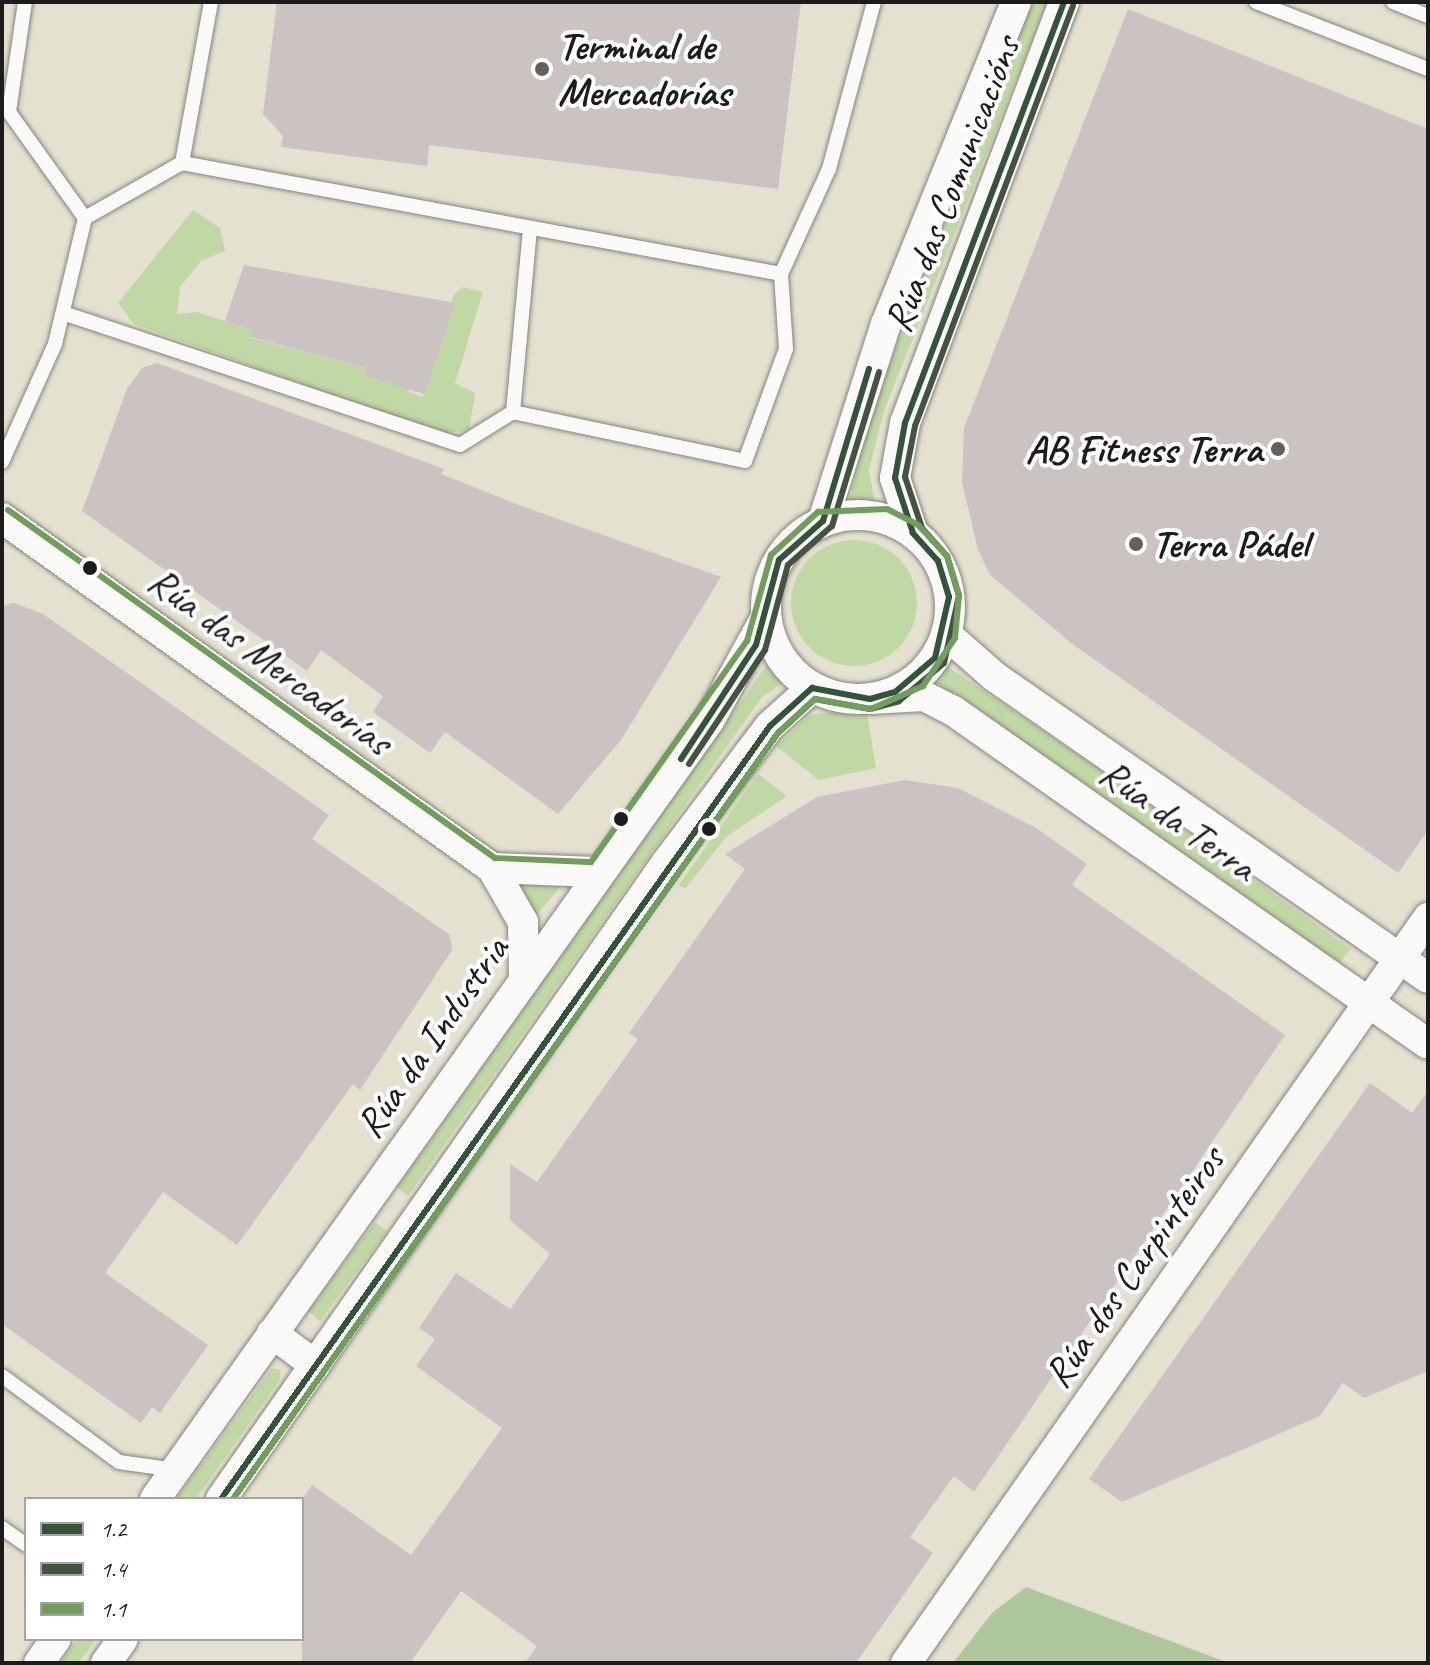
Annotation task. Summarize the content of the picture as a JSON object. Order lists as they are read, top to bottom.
{
  "streets": {
    "street": [
      "Rúa das Comunicacións",
      "Rúa das Mercadorías",
      "Rúa da Terra",
      "Rúa da Industria",
      "Rúa dos Carpinteiros"
    ]
  },
  "crossings": [
    ["Rúa das Comunicacións", "Rúa da Terra"],
    ["Rúa das Comunicacións", "Rúa da Industria"],
    ["Rúa das Mercadorías", "Rúa da Industria"],
    ["Rúa da Terra", "Rúa da Industria"],
    ["Rúa da Terra", "Rúa dos Carpinteiros"]
  ],
  "places": ["Terminal de Mercadorías", "AB Fitness Terra", "Terra Pádel"],
  "lines": ["transit line 1.2", "transit line 1.4", "transit line 1.1"],
  "legend": ["1.2", "1.4", "1.1"]
}
